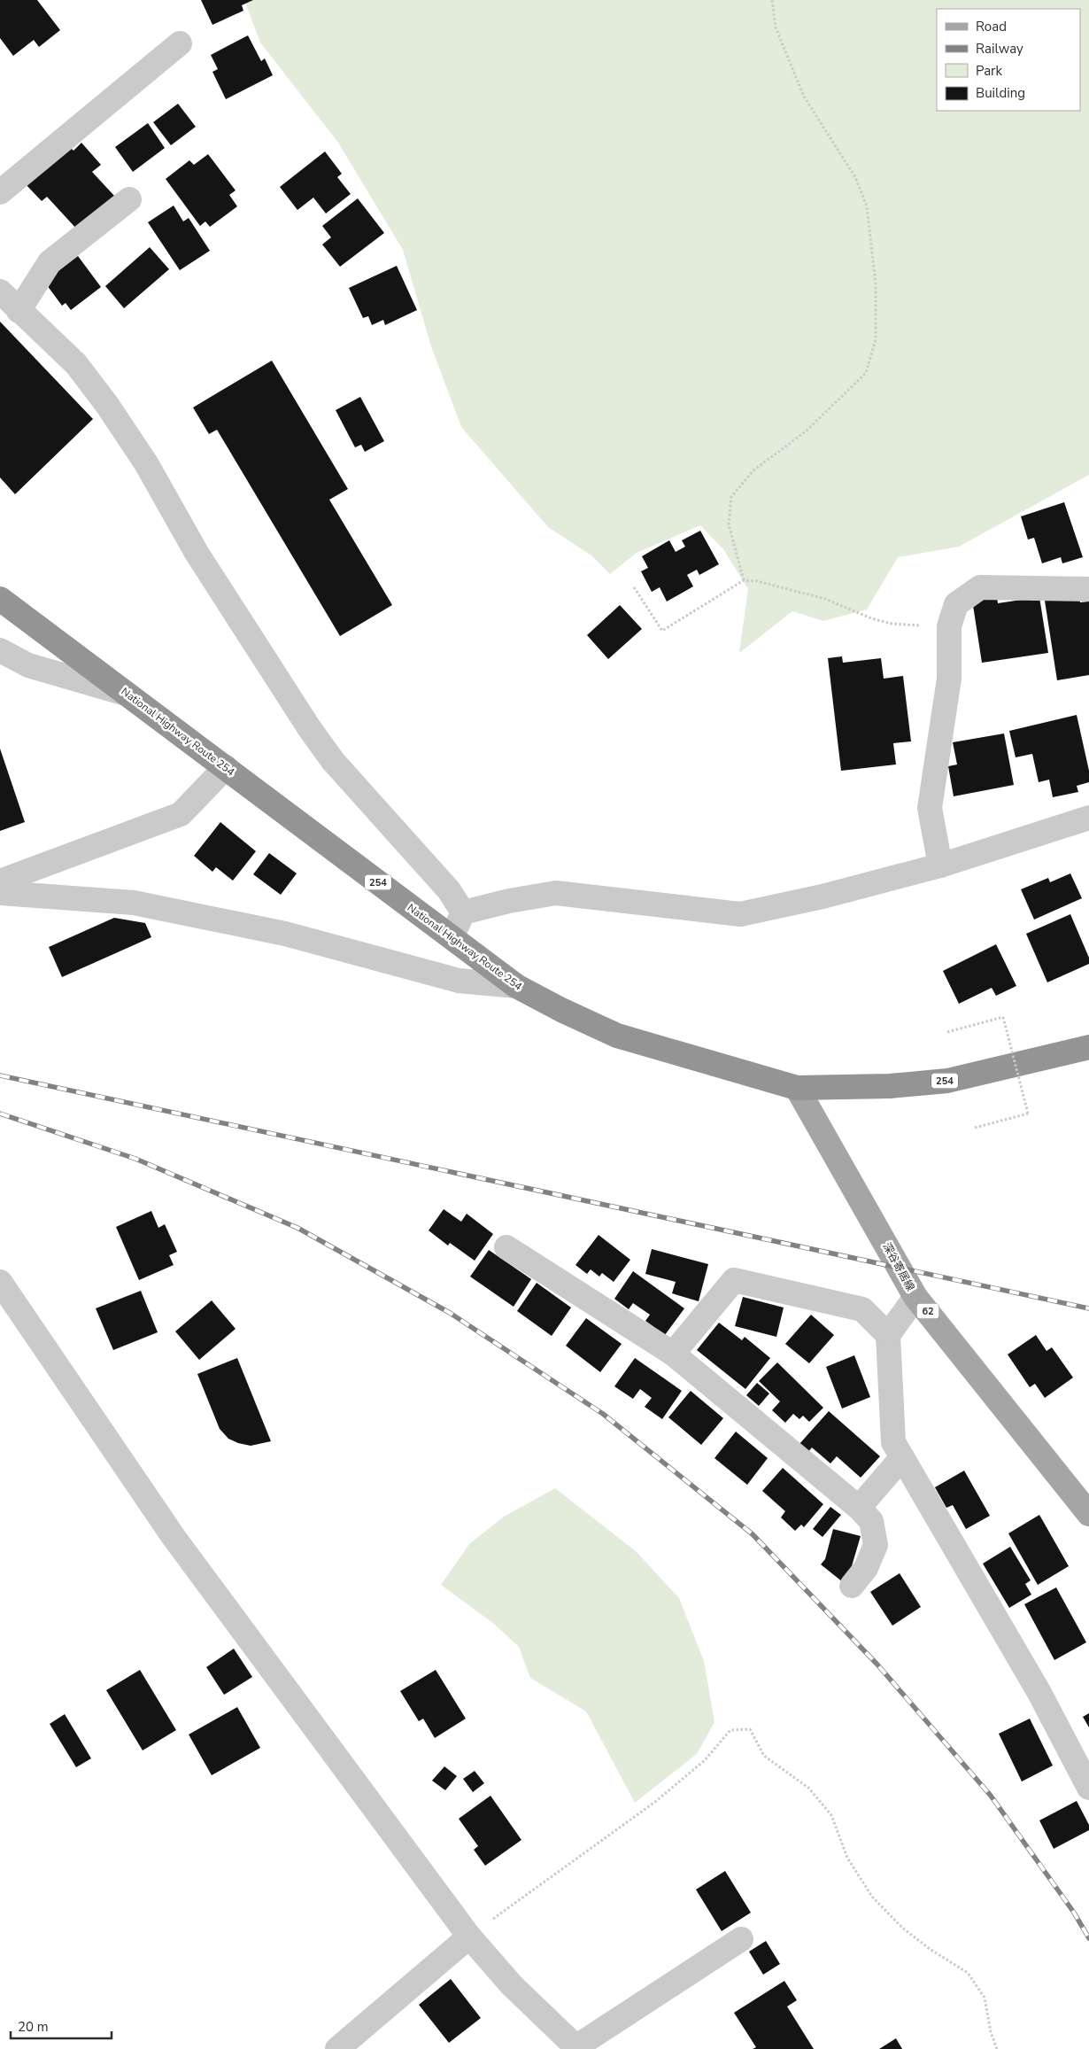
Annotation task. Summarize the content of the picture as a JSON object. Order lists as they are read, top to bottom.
{
  "streets": {
    "highway": ["National Highway Route 254", "254"],
    "main road": ["深谷寄居線", "62"]
  },
  "crossings": [
    ["National Highway Route 254", "深谷寄居線"]
  ],
  "legend": [
    "Road",
    "Railway",
    "Park",
    "Building"
  ],
  "scale_bar": "20 m"
}
